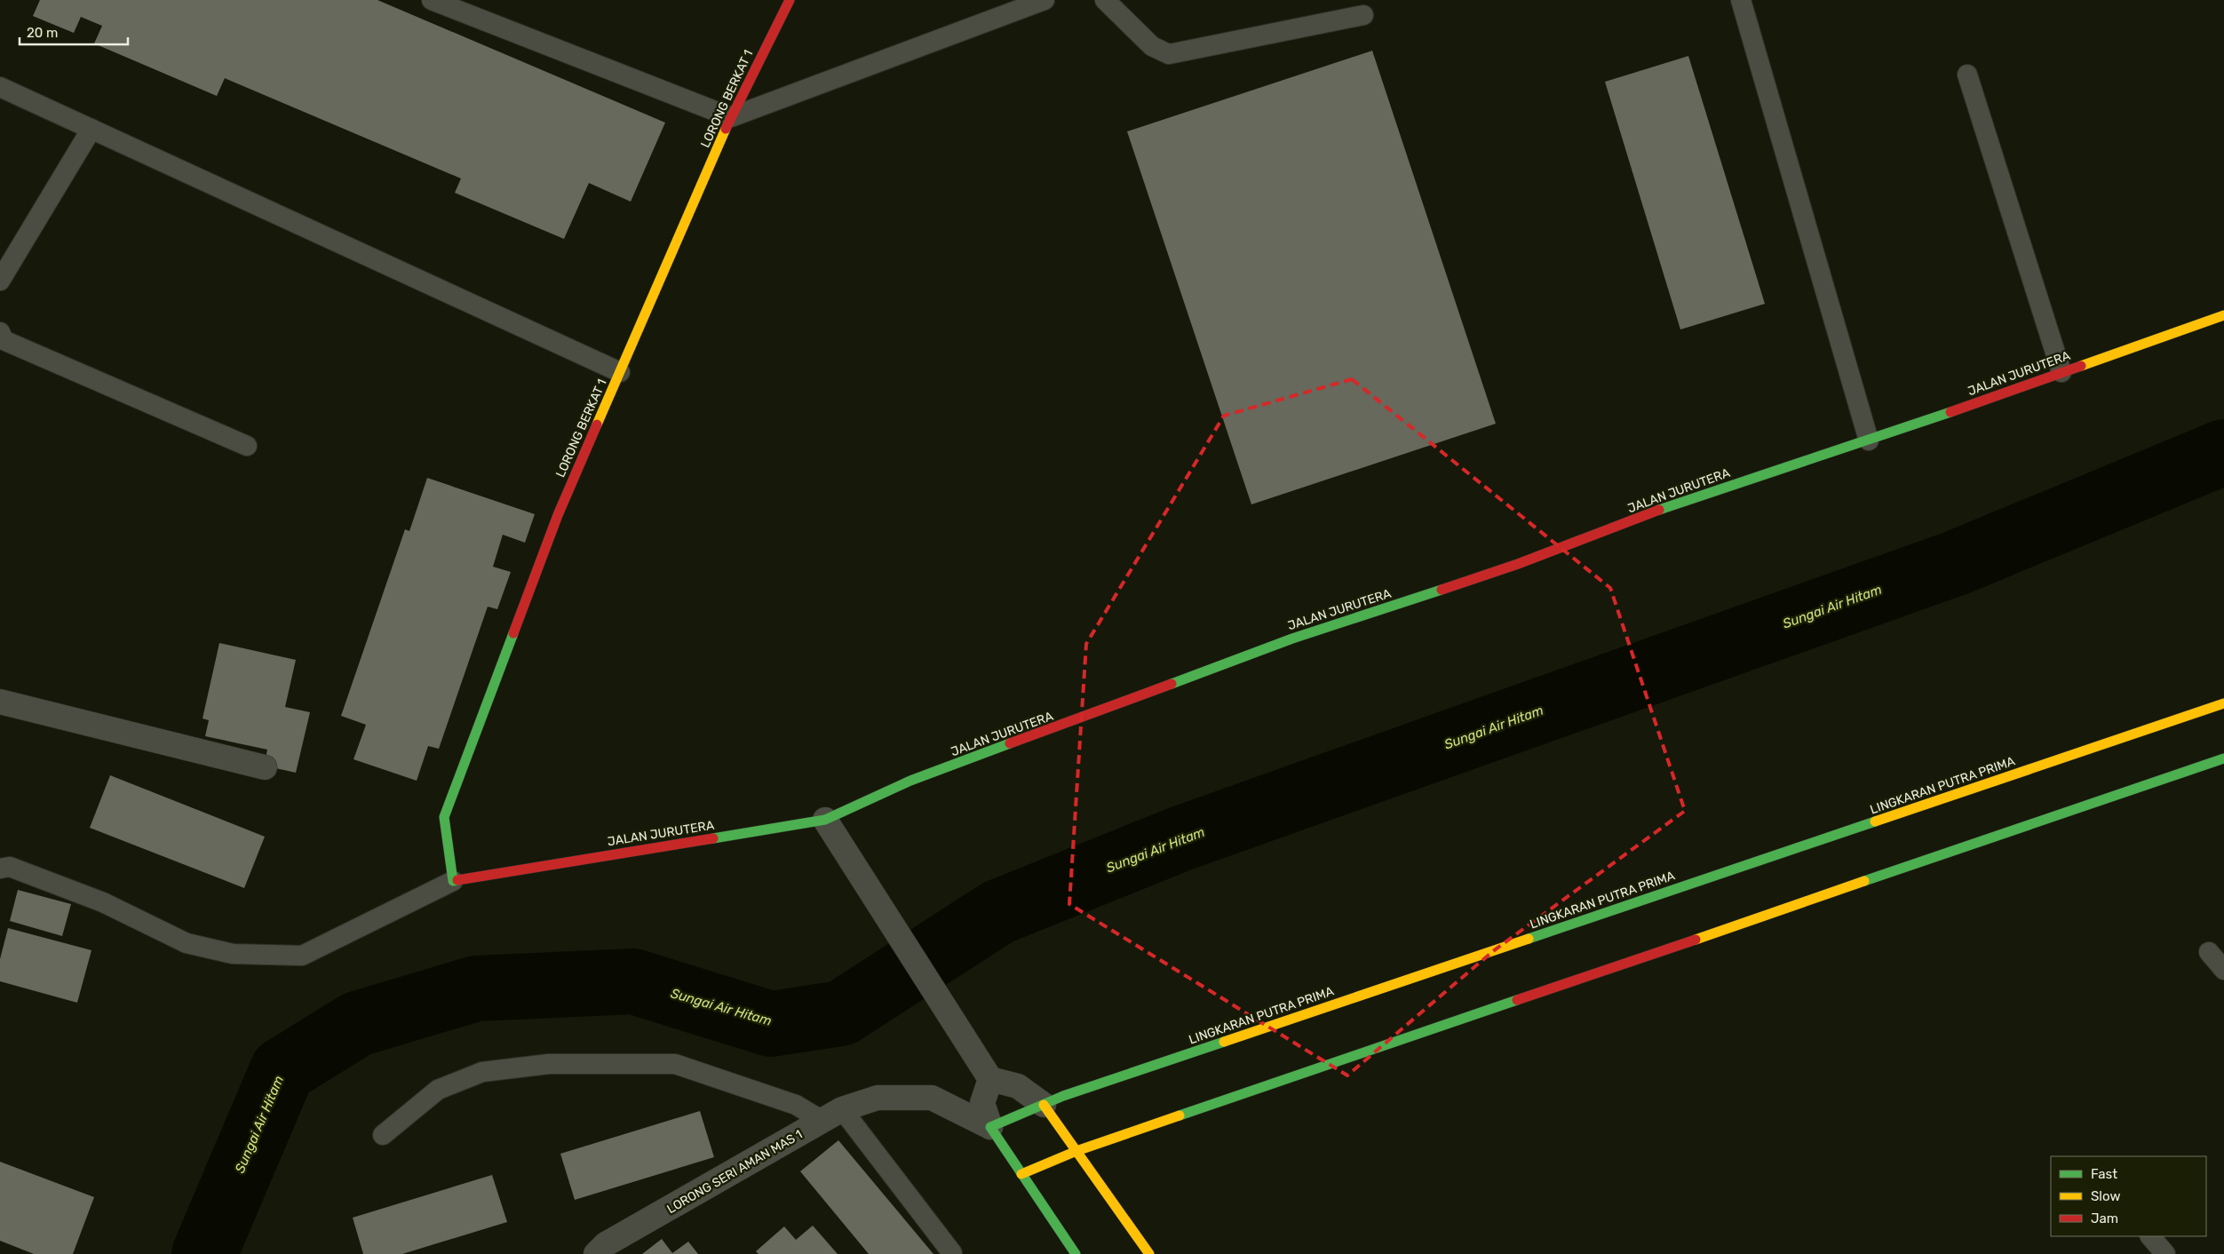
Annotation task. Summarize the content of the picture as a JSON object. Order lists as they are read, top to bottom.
{
  "streets": {
    "main road": ["LORONG BERKAT 1", "JALAN JURUTERA", "LINGKARAN PUTRA PRIMA"],
    "street": ["LORONG SERI AMAN MAS 1"]
  },
  "crossings": [
    ["LORONG BERKAT 1", "JALAN JURUTERA"],
    ["LINGKARAN PUTRA PRIMA", "LORONG SERI AMAN MAS 1"]
  ],
  "water": ["Sungai Air Hitam"],
  "legend": ["Fast", "Slow", "Jam"],
  "scale_bar": "20 m"
}
